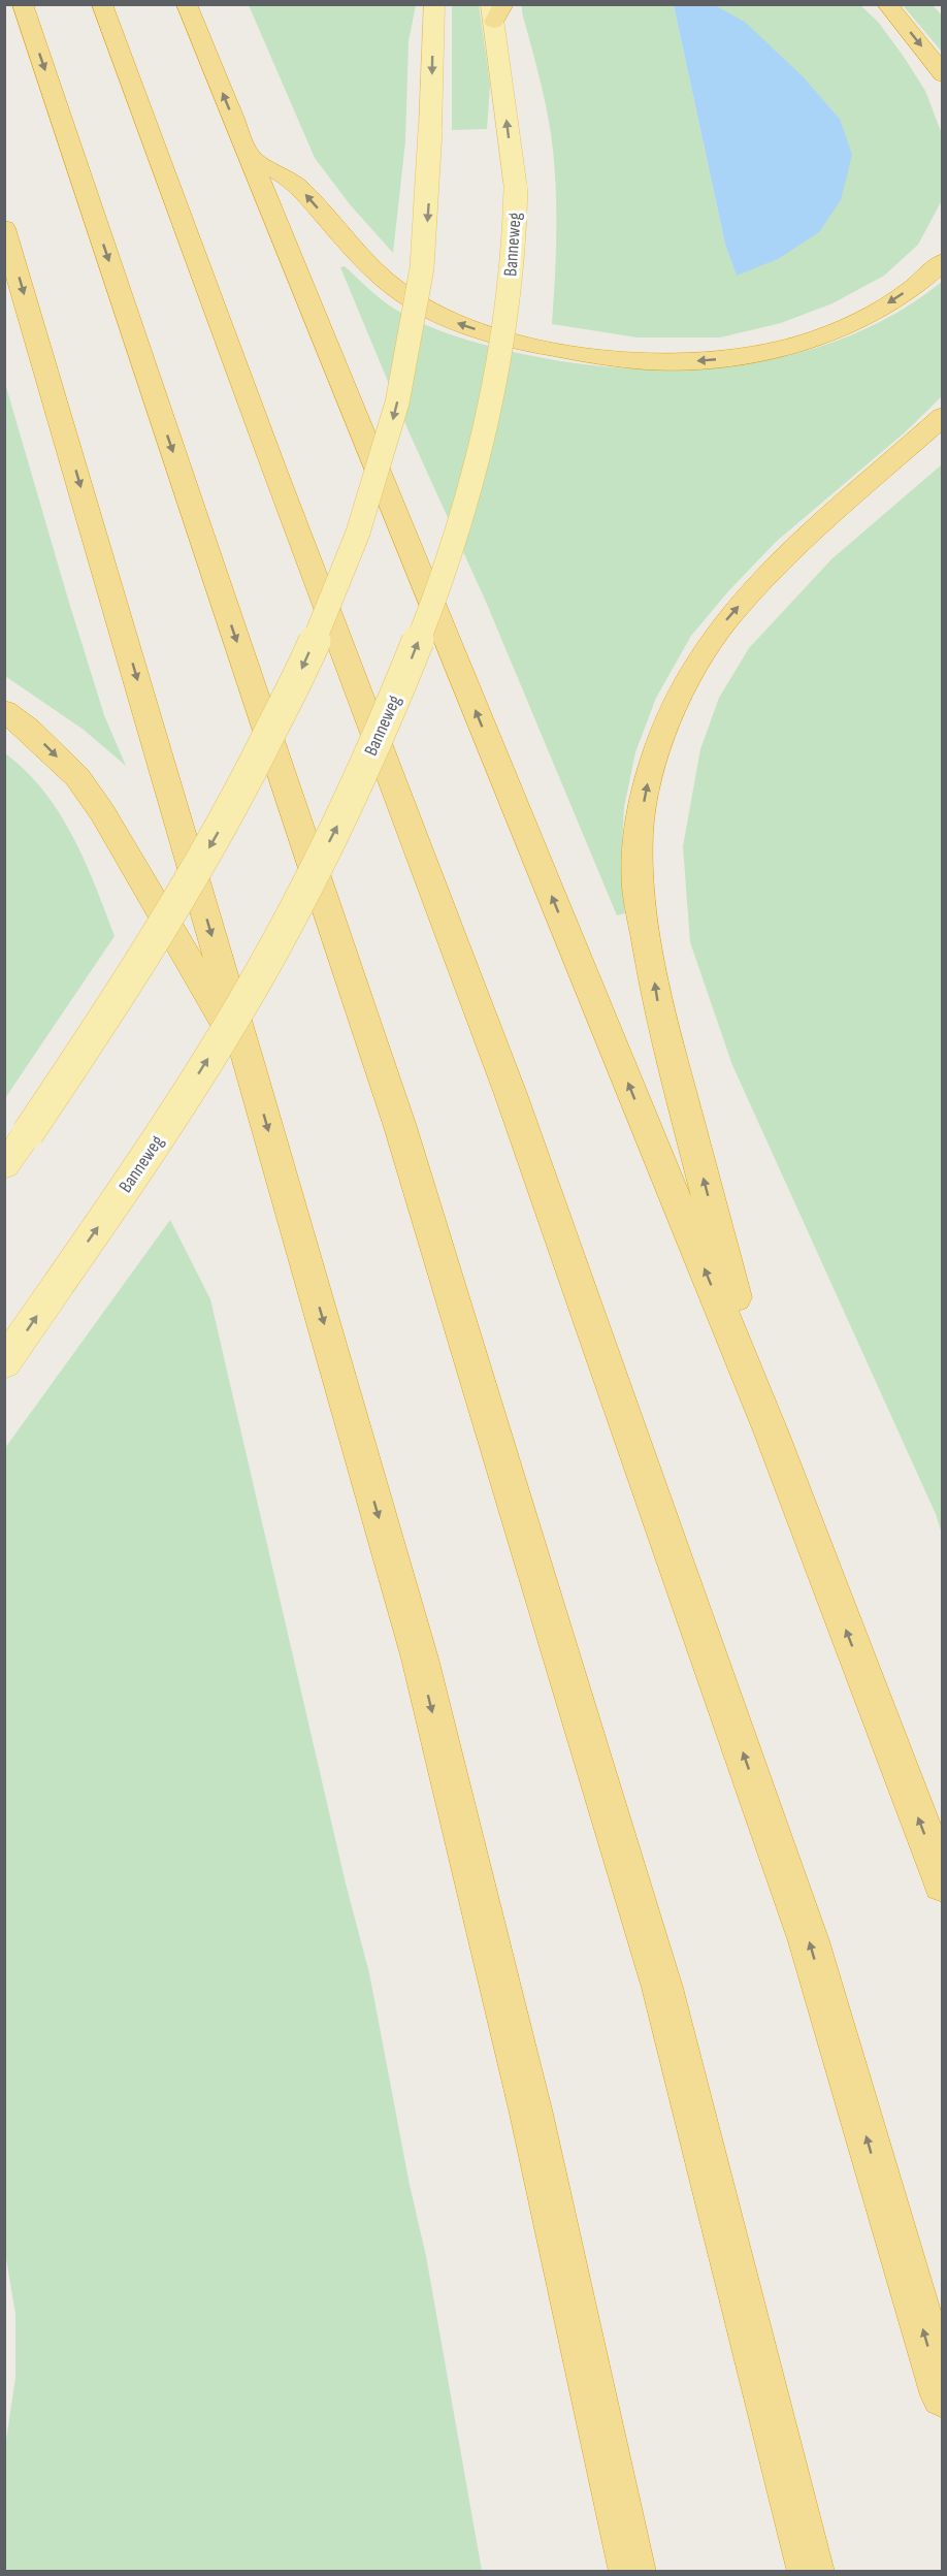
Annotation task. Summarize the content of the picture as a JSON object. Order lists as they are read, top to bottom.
{
  "streets": {
    "main road": ["Banneweg"]
  }
}
